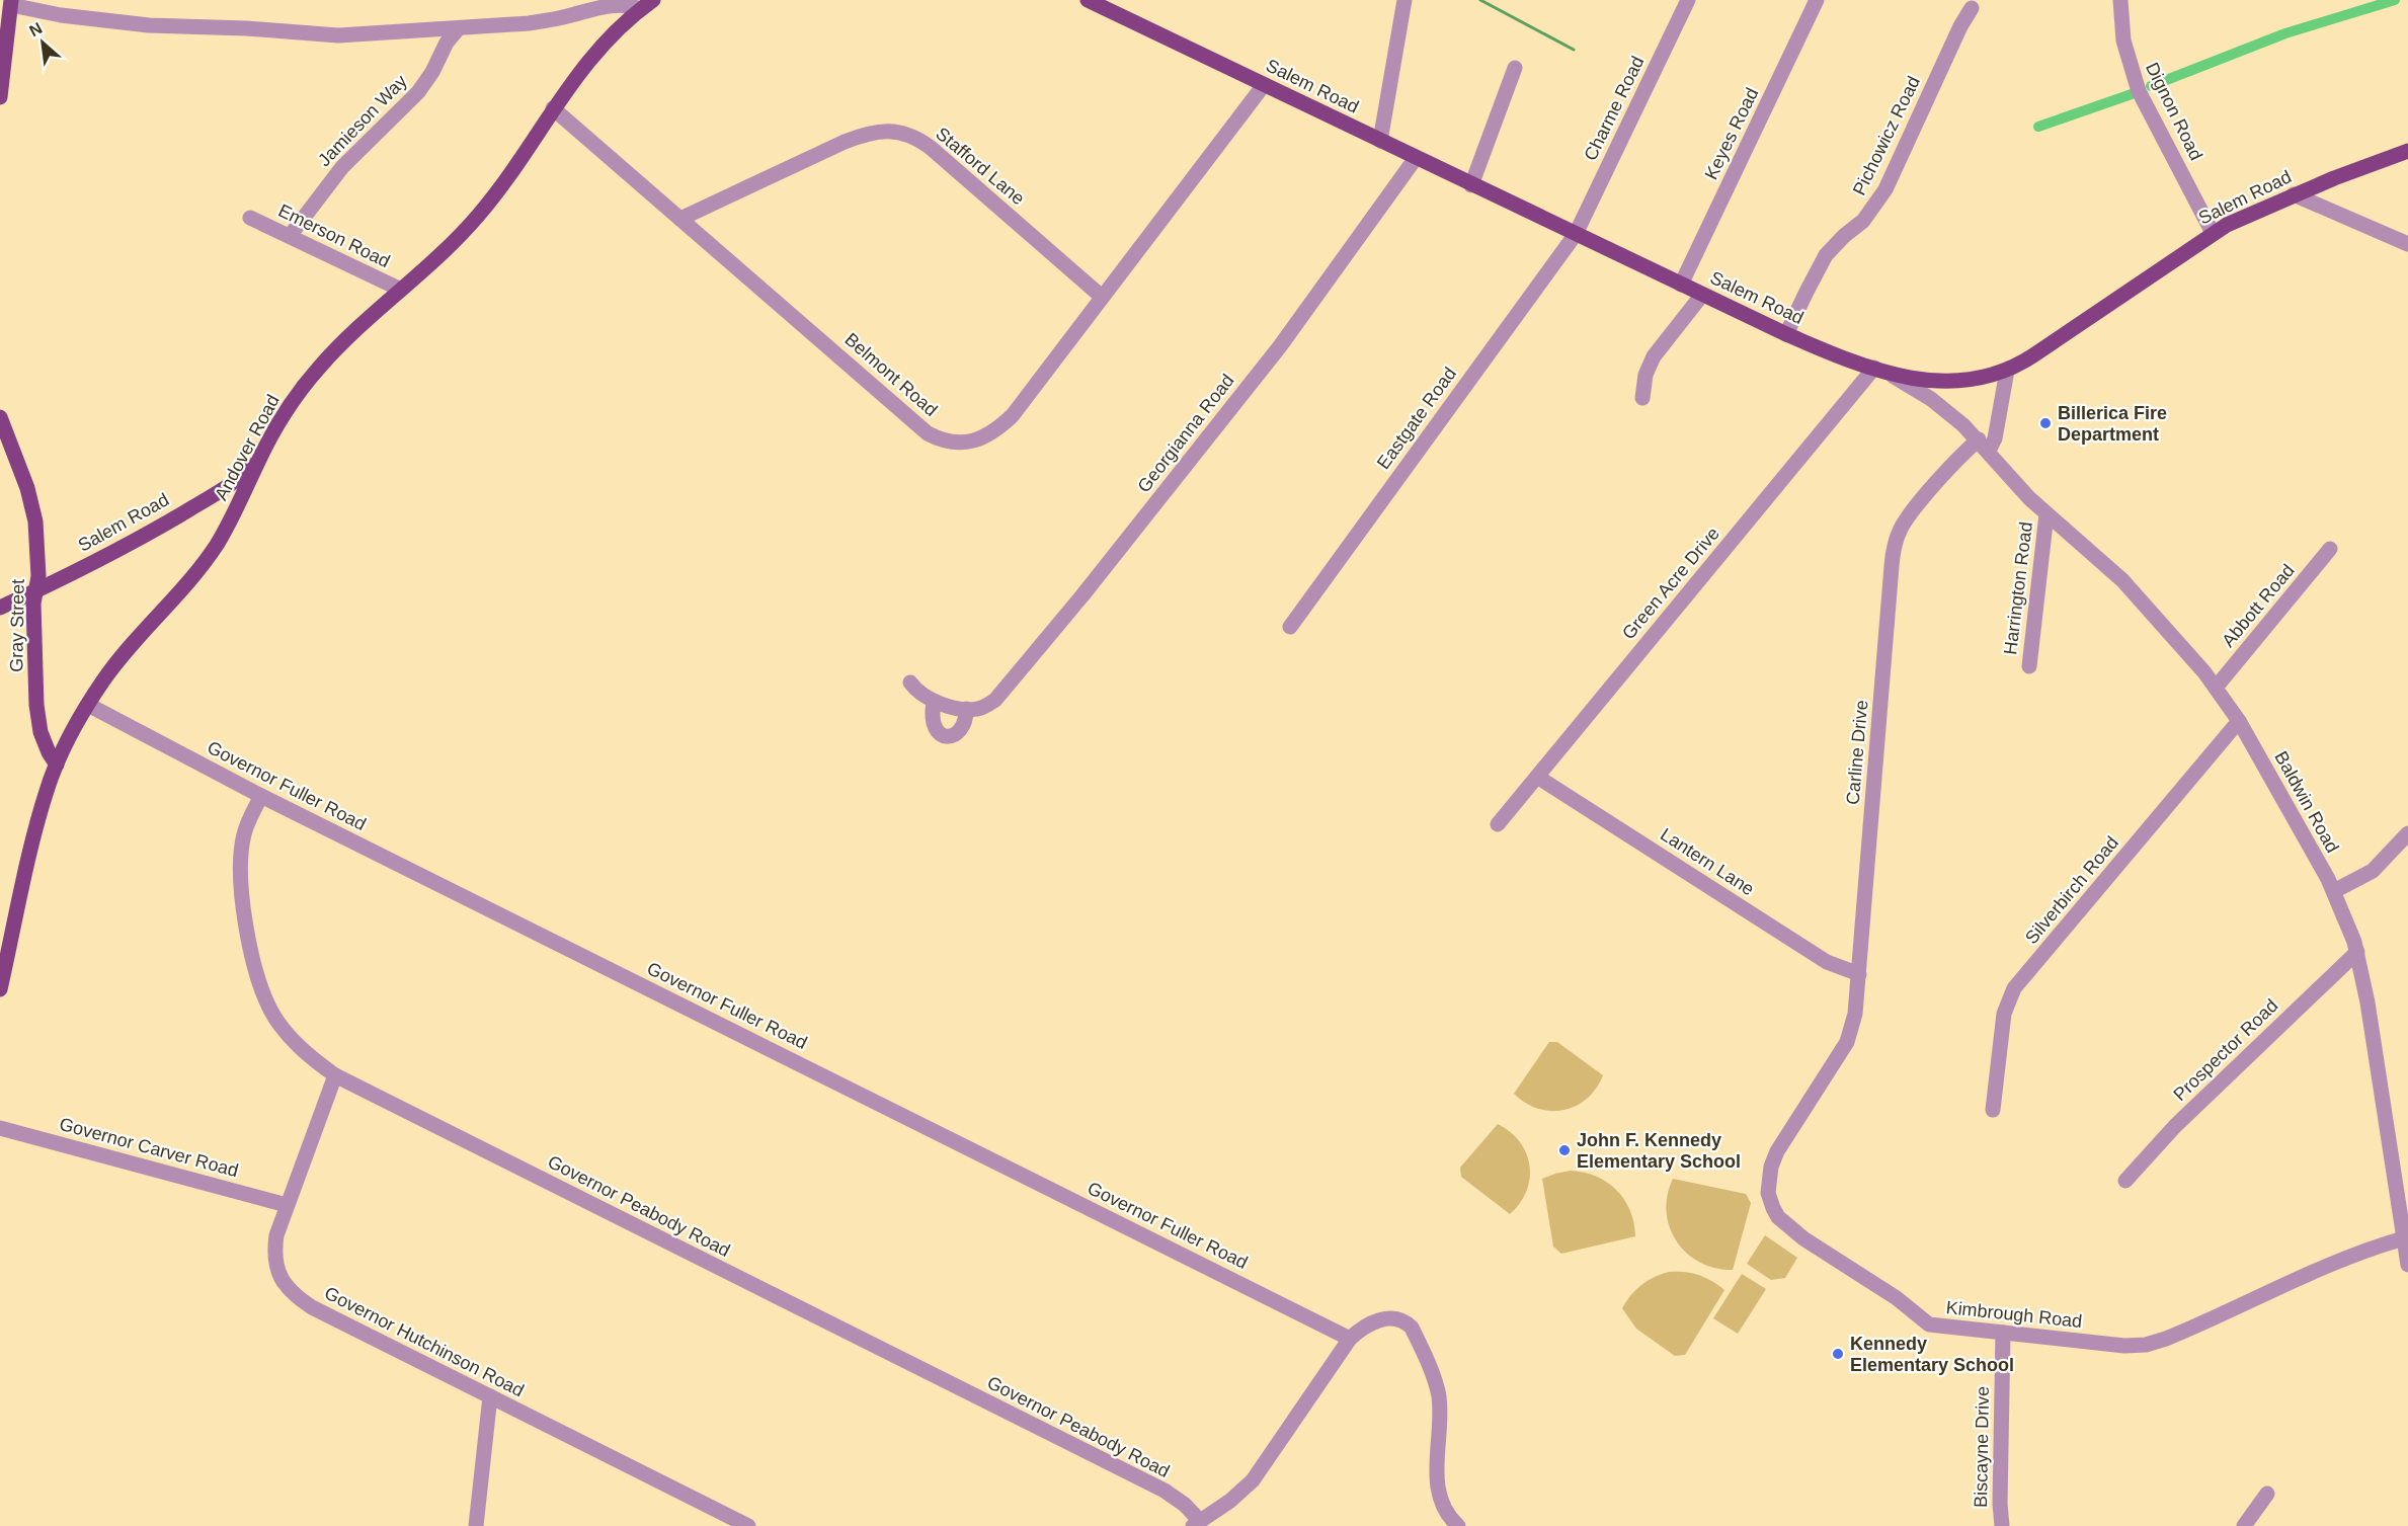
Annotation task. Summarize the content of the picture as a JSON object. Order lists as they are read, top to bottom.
{
  "streets": {
    "main road": ["Salem Road", "Andover Road", "Gray Street"],
    "street": [
      "Charme Road",
      "Dignon Road",
      "Jamieson Way",
      "Keyes Road",
      "Pichowicz Road",
      "Stafford Lane",
      "Emerson Road",
      "Belmont Road",
      "Eastgate Road",
      "Georgianna Road",
      "Green Acre Drive",
      "Harrington Road",
      "Abbott Road",
      "Carline Drive",
      "Governor Fuller Road",
      "Baldwin Road",
      "Lantern Lane",
      "Silverbirch Road",
      "Prospector Road",
      "Governor Carver Road",
      "Governor Peabody Road",
      "Kimbrough Road",
      "Governor Hutchinson Road",
      "Biscayne Drive"
    ]
  },
  "crossings": [
    ["Salem Road", "Charme Road"],
    ["Salem Road", "Dignon Road"],
    ["Salem Road", "Keyes Road"],
    ["Salem Road", "Pichowicz Road"],
    ["Salem Road", "Belmont Road"],
    ["Salem Road", "Eastgate Road"],
    ["Salem Road", "Georgianna Road"],
    ["Salem Road", "Andover Road"],
    ["Salem Road", "Green Acre Drive"],
    ["Salem Road", "Gray Street"],
    ["Salem Road", "Baldwin Road"],
    ["Charme Road", "Eastgate Road"],
    ["Jamieson Way", "Emerson Road"],
    ["Stafford Lane", "Belmont Road"],
    ["Emerson Road", "Andover Road"],
    ["Belmont Road", "Andover Road"],
    ["Andover Road", "Gray Street"],
    ["Andover Road", "Governor Fuller Road"],
    ["Green Acre Drive", "Baldwin Road"],
    ["Green Acre Drive", "Lantern Lane"],
    ["Harrington Road", "Baldwin Road"],
    ["Abbott Road", "Baldwin Road"],
    ["Carline Drive", "Baldwin Road"],
    ["Carline Drive", "Lantern Lane"],
    ["Carline Drive", "Kimbrough Road"],
    ["Governor Fuller Road", "Governor Peabody Road"],
    ["Baldwin Road", "Silverbirch Road"],
    ["Baldwin Road", "Prospector Road"],
    ["Baldwin Road", "Kimbrough Road"],
    ["Governor Carver Road", "Governor Hutchinson Road"],
    ["Governor Peabody Road", "Governor Hutchinson Road"],
    ["Kimbrough Road", "Biscayne Drive"]
  ],
  "places": ["Billerica Fire Department", "John F. Kennedy Elementary School", "Kennedy Elementary School"],
  "north": "top left"
}
